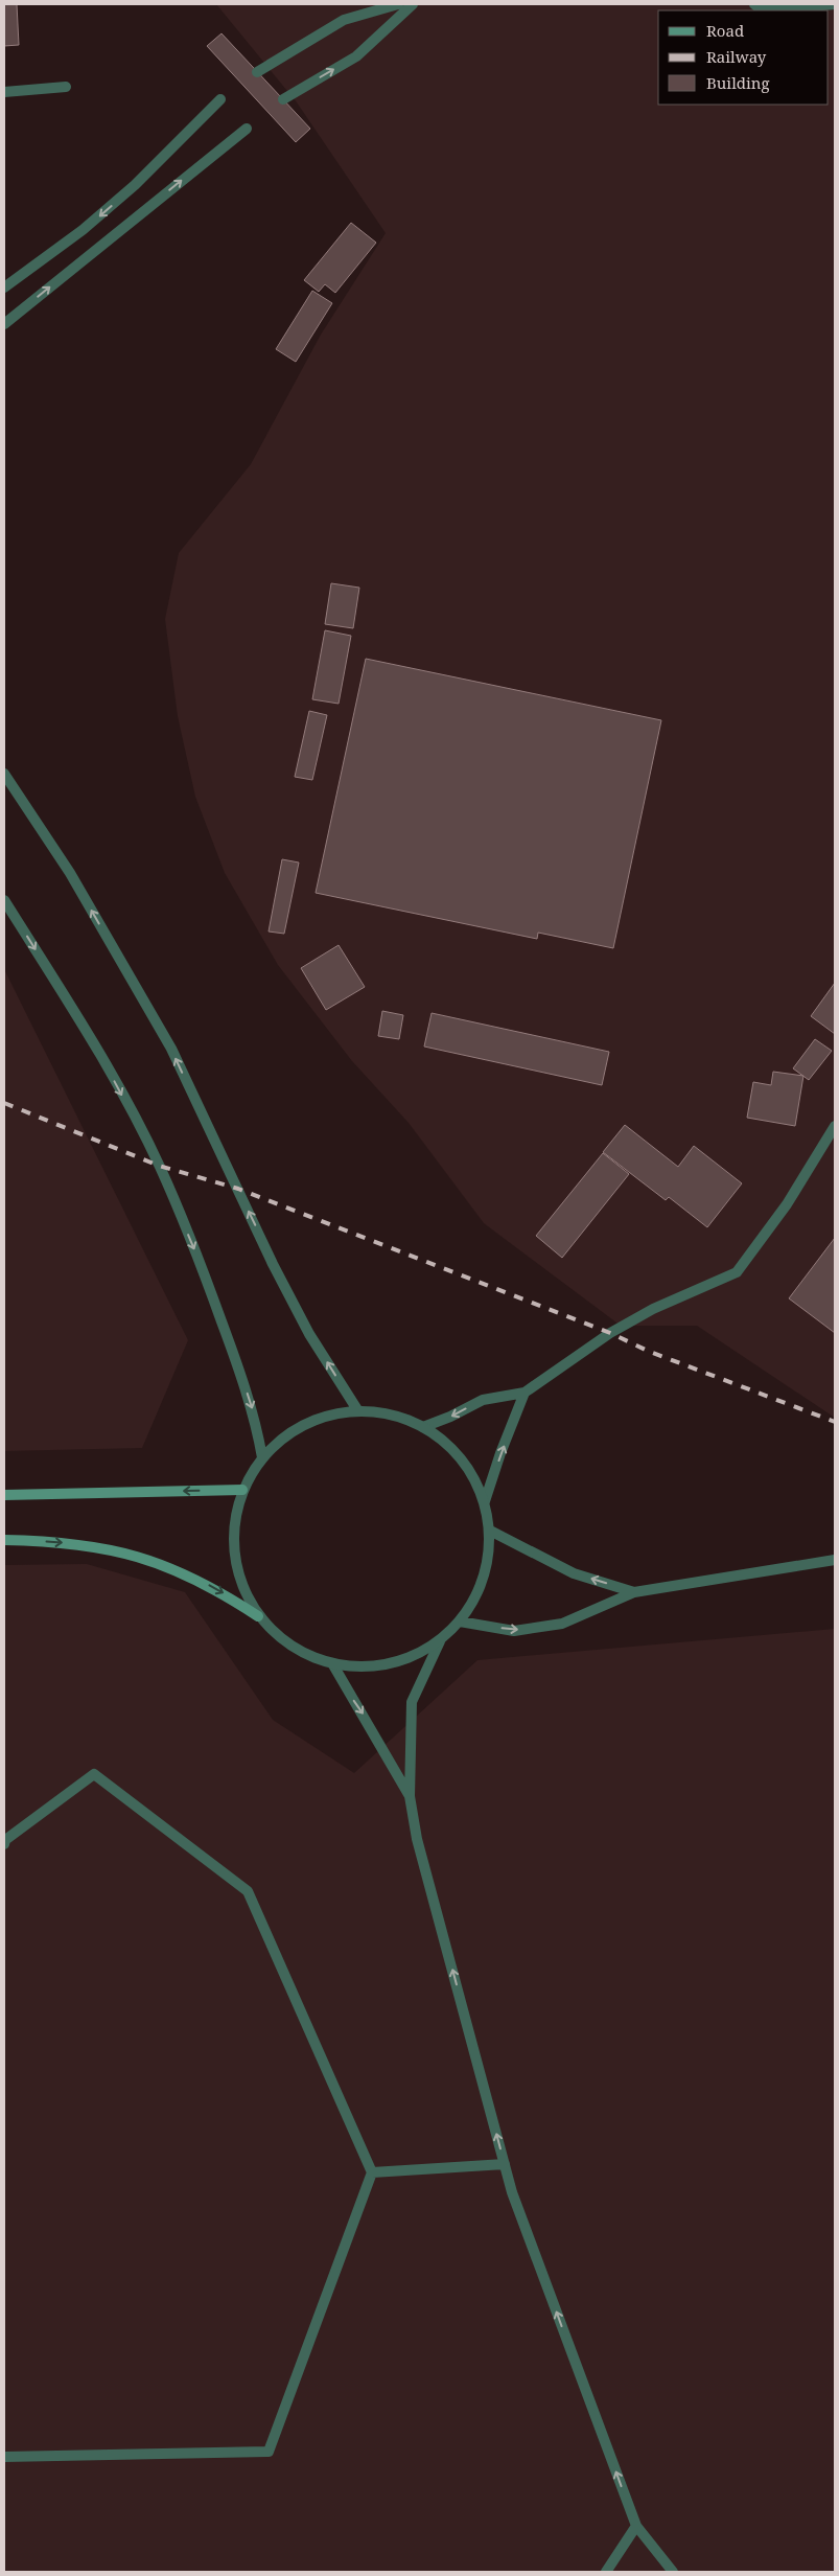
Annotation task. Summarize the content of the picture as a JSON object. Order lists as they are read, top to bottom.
{
  "legend": ["Road", "Railway", "Building"]
}
